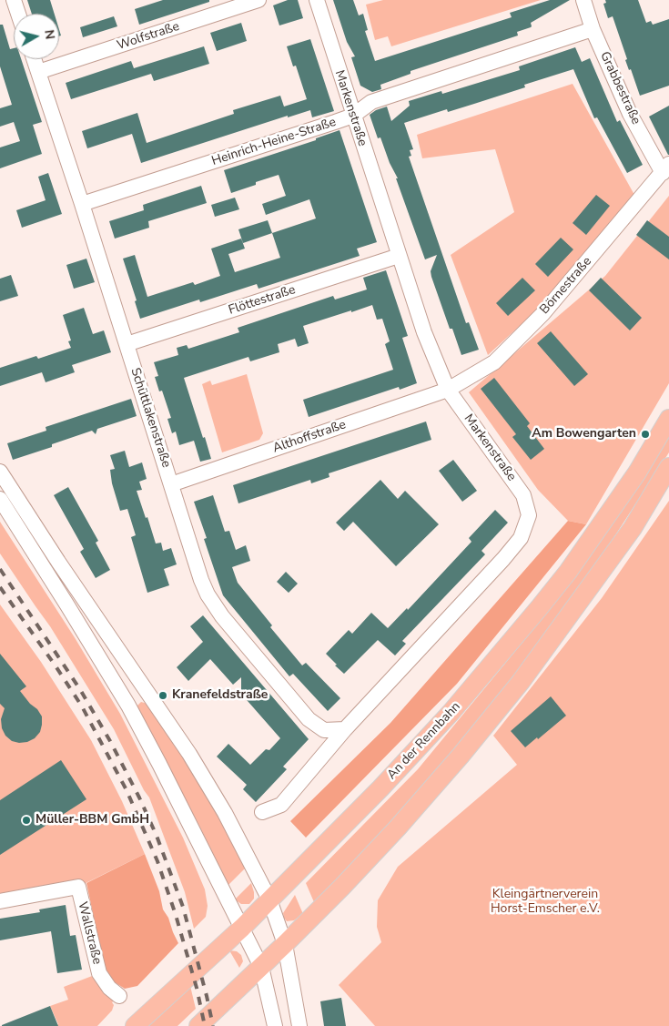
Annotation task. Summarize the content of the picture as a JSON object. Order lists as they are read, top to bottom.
{
  "streets": {
    "main road": ["An der Rennbahn"],
    "street": [
      "Wolfstraße",
      "Grabbestraße",
      "Markenstraße",
      "Heinrich-Heine-Straße",
      "Börnestraße",
      "Flöttestraße",
      "Schüttlakenstraße",
      "Althoffstraße",
      "Wallstraße"
    ]
  },
  "crossings": [
    ["Wolfstraße", "Schüttlakenstraße"],
    ["Grabbestraße", "Heinrich-Heine-Straße"],
    ["Grabbestraße", "Börnestraße"],
    ["Markenstraße", "Heinrich-Heine-Straße"],
    ["Markenstraße", "Börnestraße"],
    ["Markenstraße", "Flöttestraße"],
    ["Markenstraße", "Schüttlakenstraße"],
    ["Markenstraße", "Althoffstraße"],
    ["Heinrich-Heine-Straße", "Schüttlakenstraße"],
    ["Börnestraße", "Althoffstraße"],
    ["Flöttestraße", "Schüttlakenstraße"],
    ["Schüttlakenstraße", "Althoffstraße"]
  ],
  "parks": ["Kleingärtnerverein Horst-Emscher e.V."],
  "places": ["Am Bowengarten", "Kranefeldstraße", "Müller-BBM GmbH"],
  "north": "right"
}
